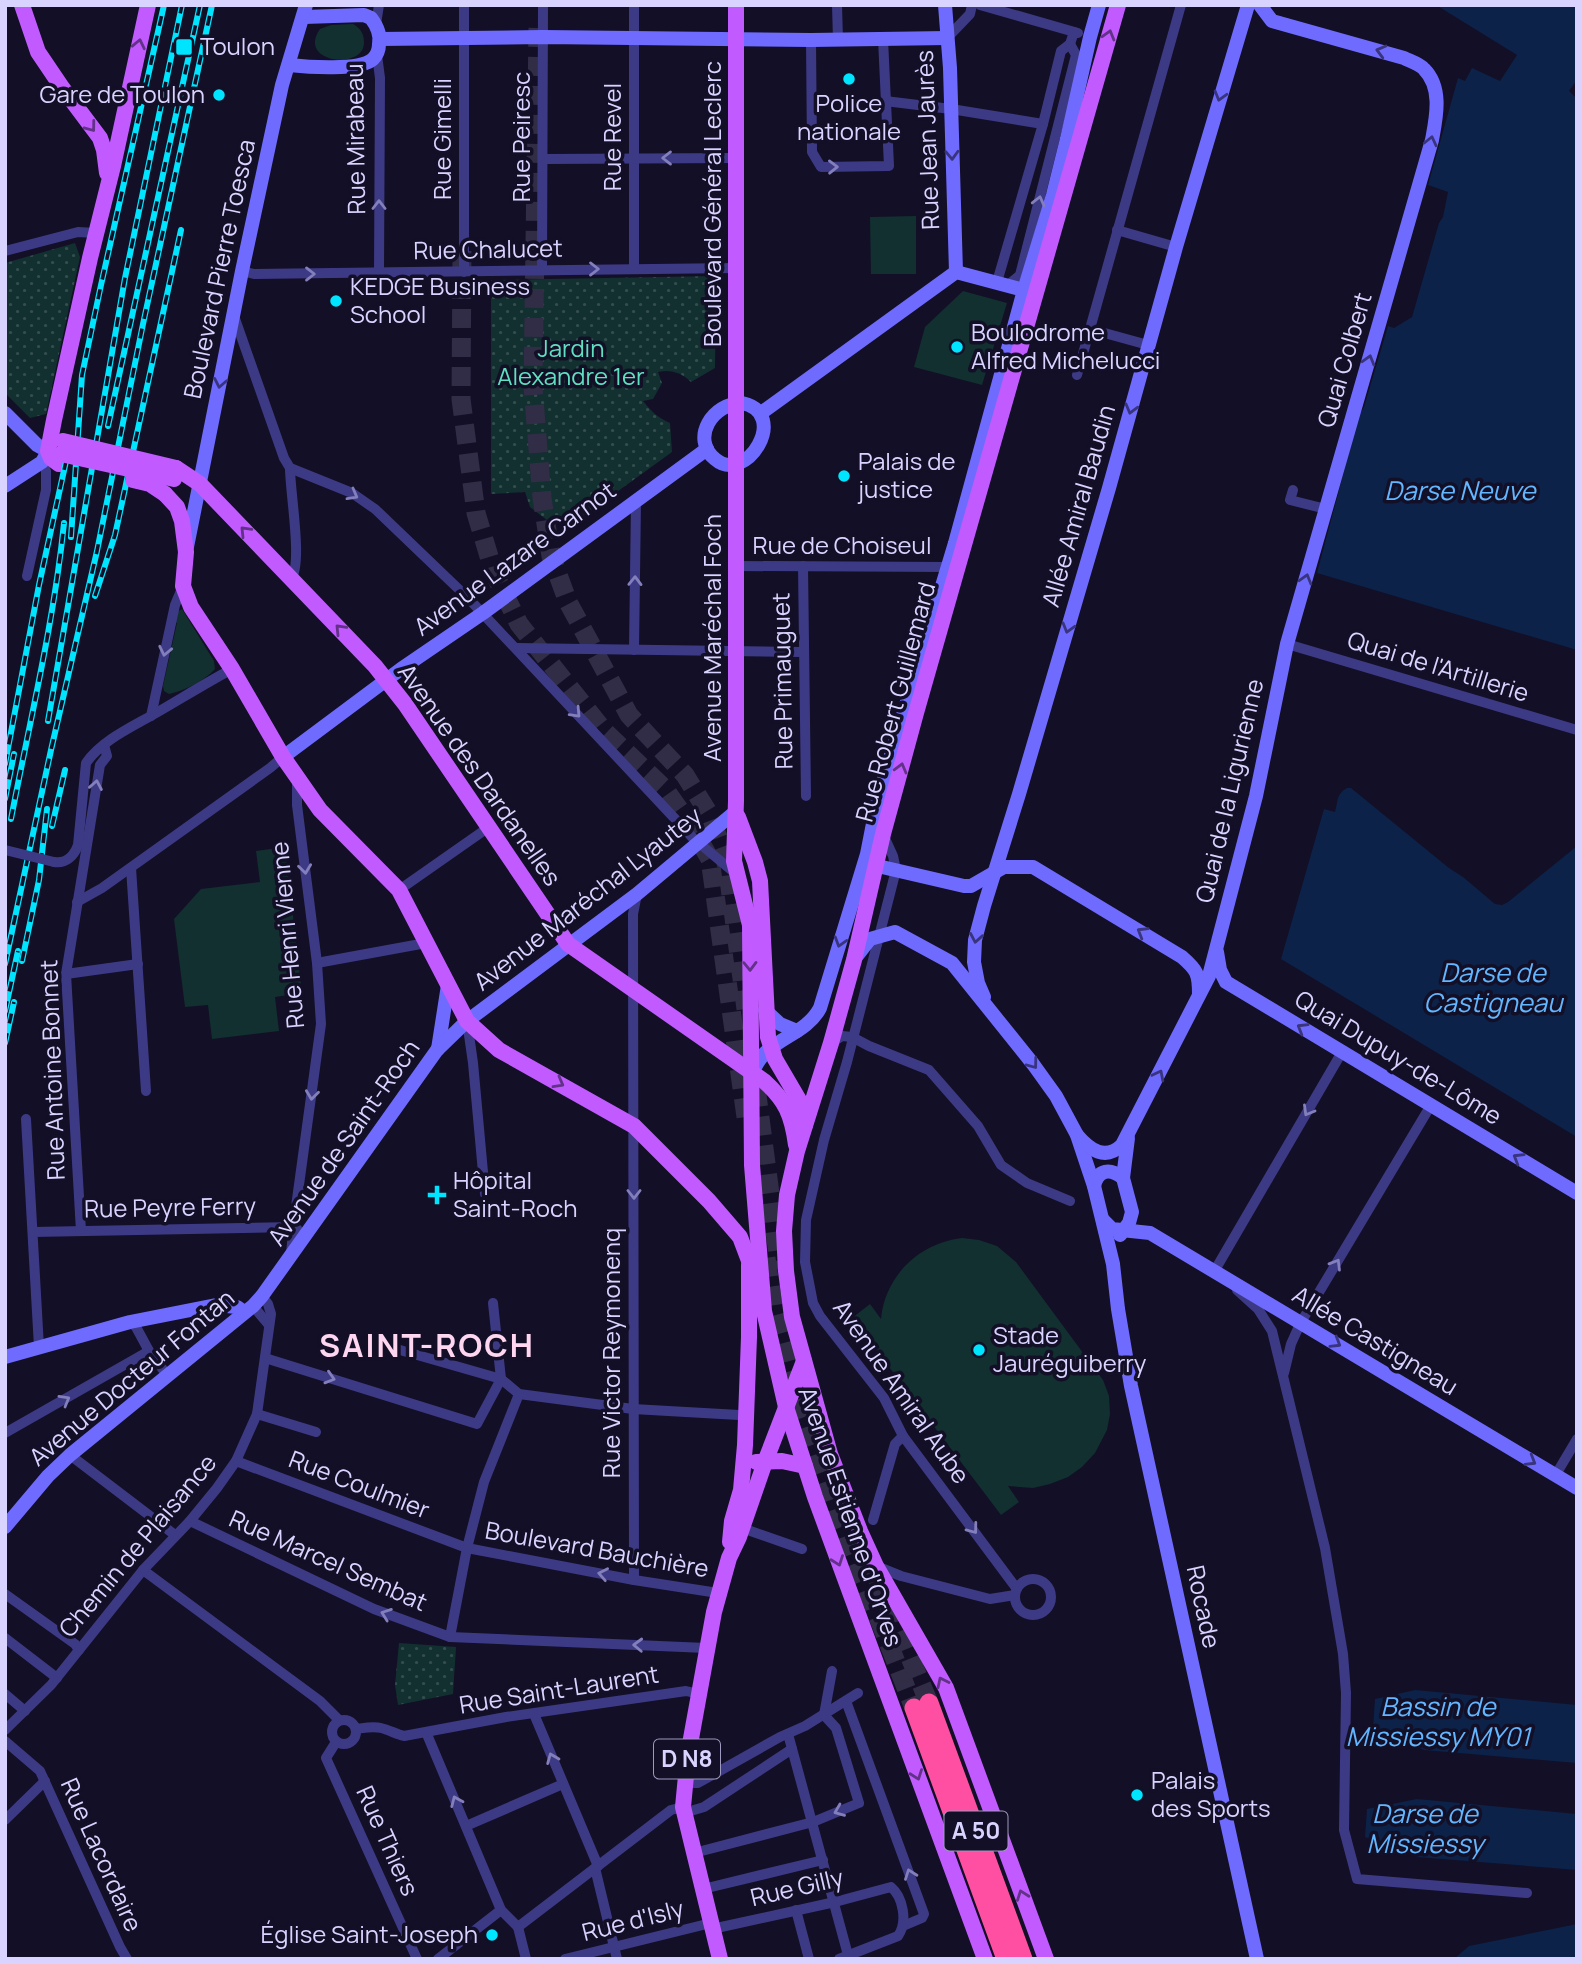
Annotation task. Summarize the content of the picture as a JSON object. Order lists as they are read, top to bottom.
{
  "streets": {
    "highway": ["A 50"],
    "main road": [
      "Boulevard Général Leclerc",
      "Avenue Maréchal Foch",
      "Rue Robert Guillemard",
      "Avenue des Dardanelles",
      "Avenue Estienne d'Orves",
      "D N8"
    ],
    "street": [
      "Rue Peiresc",
      "Rue Revel",
      "Rue Mirabeau",
      "Rue Gimelli",
      "Rue Jean Jaurès",
      "Rue Chalucet",
      "Boulevard Pierre Toesca",
      "Quai Colbert",
      "Allée Amiral Baudin",
      "Rue de Choiseul",
      "Avenue Lazare Carnot",
      "Quai de l'Artillerie",
      "Rue Primauguet",
      "Quai de la Ligurienne",
      "Avenue Maréchal Lyautey",
      "Rue Henri Vienne",
      "Quai Dupuy-de-Lôme",
      "Rue Antoine Bonnet",
      "Avenue de Saint-Roch",
      "Rue Peyre Ferry",
      "Allée Castigneau",
      "Rue Victor Reymonenq",
      "Avenue Docteur Fontan",
      "Avenue Amiral Aube",
      "Rue Coulmier",
      "Chemin de Plaisance",
      "Boulevard Bauchière",
      "Rue Marcel Sembat",
      "Rocade",
      "Rue Saint-Laurent",
      "Rue Thiers",
      "Rue Lacordaire",
      "Rue Gilly",
      "Rue d'Isly"
    ]
  },
  "crossings": [
    ["Rue Peiresc", "Rue Chalucet"],
    ["Rue Revel", "Rue Chalucet"],
    ["Rue Mirabeau", "Rue Chalucet"],
    ["Rue Gimelli", "Rue Chalucet"],
    ["Boulevard Général Leclerc", "Rue Chalucet"],
    ["Boulevard Général Leclerc", "Avenue Maréchal Foch"],
    ["Rue Chalucet", "Boulevard Pierre Toesca"],
    ["Boulevard Pierre Toesca", "Avenue des Dardanelles"],
    ["Quai Colbert", "Quai de l'Artillerie"],
    ["Quai Colbert", "Quai de la Ligurienne"],
    ["Allée Amiral Baudin", "Quai Dupuy-de-Lôme"],
    ["Rue de Choiseul", "Avenue Maréchal Foch"],
    ["Rue de Choiseul", "Rue Primauguet"],
    ["Rue de Choiseul", "Rue Robert Guillemard"],
    ["Avenue Lazare Carnot", "Avenue des Dardanelles"],
    ["Avenue Maréchal Foch", "Avenue Maréchal Lyautey"],
    ["Avenue Maréchal Foch", "Avenue Estienne d'Orves"],
    ["Quai de l'Artillerie", "Quai de la Ligurienne"],
    ["Rue Robert Guillemard", "Avenue des Dardanelles"],
    ["Rue Robert Guillemard", "Quai Dupuy-de-Lôme"],
    ["Rue Robert Guillemard", "Avenue Estienne d'Orves"],
    ["Avenue des Dardanelles", "Avenue Maréchal Lyautey"],
    ["Avenue des Dardanelles", "Rue Victor Reymonenq"],
    ["Avenue des Dardanelles", "Avenue Estienne d'Orves"],
    ["Quai de la Ligurienne", "Quai Dupuy-de-Lôme"],
    ["Avenue Maréchal Lyautey", "Avenue de Saint-Roch"],
    ["Avenue Maréchal Lyautey", "Rue Victor Reymonenq"],
    ["Rue Henri Vienne", "Avenue de Saint-Roch"],
    ["Rue Henri Vienne", "Rue Peyre Ferry"],
    ["Rue Antoine Bonnet", "Rue Peyre Ferry"],
    ["Avenue de Saint-Roch", "Rue Peyre Ferry"],
    ["Avenue de Saint-Roch", "Avenue Docteur Fontan"],
    ["Avenue de Saint-Roch", "Chemin de Plaisance"],
    ["Rue Victor Reymonenq", "Boulevard Bauchière"],
    ["Avenue Docteur Fontan", "Chemin de Plaisance"],
    ["Avenue Amiral Aube", "Avenue Estienne d'Orves"],
    ["Rue Coulmier", "Chemin de Plaisance"],
    ["Rue Coulmier", "Boulevard Bauchière"],
    ["Avenue Estienne d'Orves", "D N8"],
    ["Chemin de Plaisance", "Rue Marcel Sembat"],
    ["Boulevard Bauchière", "D N8"],
    ["Rue Marcel Sembat", "D N8"],
    ["Rue Saint-Laurent", "D N8"],
    ["Rue Saint-Laurent", "Rue Thiers"],
    ["D N8", "Rue Gilly"],
    ["D N8", "Rue d'Isly"],
    ["Rue Gilly", "Rue d'Isly"]
  ],
  "one_way": [
    "Rue Mirabeau",
    "Rue Chalucet",
    "Quai Colbert",
    "Rue Henri Vienne",
    "Quai Dupuy-de-Lôme",
    "Allée Castigneau",
    "Rue Victor Reymonenq",
    "Boulevard Bauchière",
    "Rue Marcel Sembat"
  ],
  "districts": ["SAINT-ROCH"],
  "water": [
    "Darse Neuve",
    "Darse de Castigneau",
    "Bassin de Missiessy MY01",
    "Darse de Missiessy"
  ],
  "parks": ["Jardin Alexandre 1er"],
  "places": {
    "transit": ["Toulon"],
    "other": [
      "Police nationale",
      "Gare de Toulon",
      "KEDGE Business School",
      "Boulodrome Alfred Michelucci",
      "Palais de justice",
      "Stade Jauréguiberry",
      "Palais des Sports",
      "Église Saint-Joseph"
    ],
    "health": ["Hôpital Saint-Roch"]
  }
}
